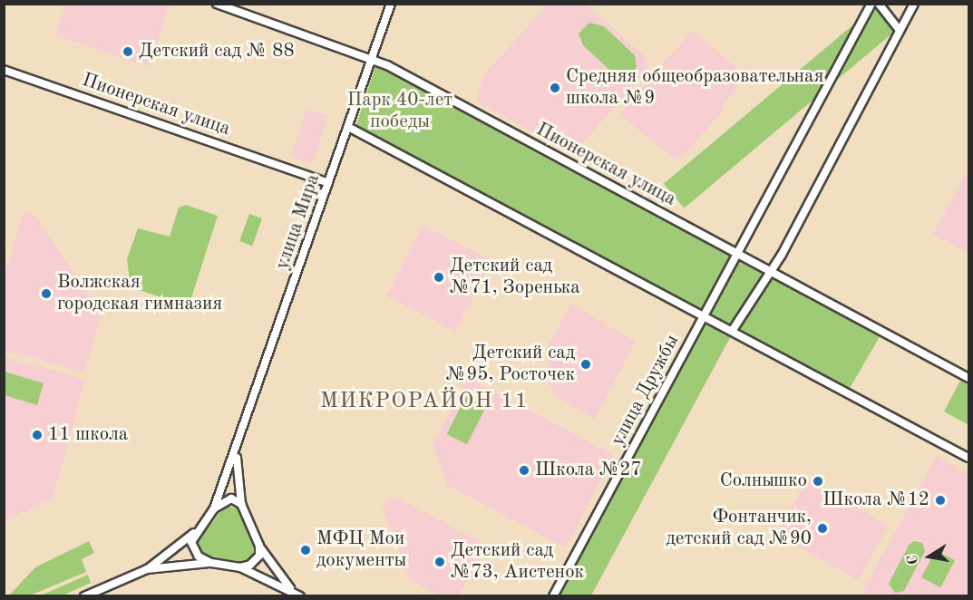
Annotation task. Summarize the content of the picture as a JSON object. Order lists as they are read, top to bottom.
{
  "streets": {
    "street": ["Пионерская улица", "улица Мира", "улица Дружбы"]
  },
  "crossings": [
    ["Пионерская улица", "улица Мира"],
    ["Пионерская улица", "улица Дружбы"]
  ],
  "districts": ["МИКРОРАЙОН 11"],
  "parks": ["Парк 40-лет победы"],
  "places": [
    "Детский сад № 88",
    "Средняя общеобразовательная школа №9",
    "Детский сад №71, Зоренька",
    "Волжская городская гимназия",
    "Детский сад №95, Росточек",
    "11 школа",
    "Школа №27",
    "Солнышко",
    "Школа №12",
    "Фонтанчик, детский сад №90",
    "МФЦ Мои документы",
    "Детский сад №73, Аистенок"
  ],
  "north": "left"
}
